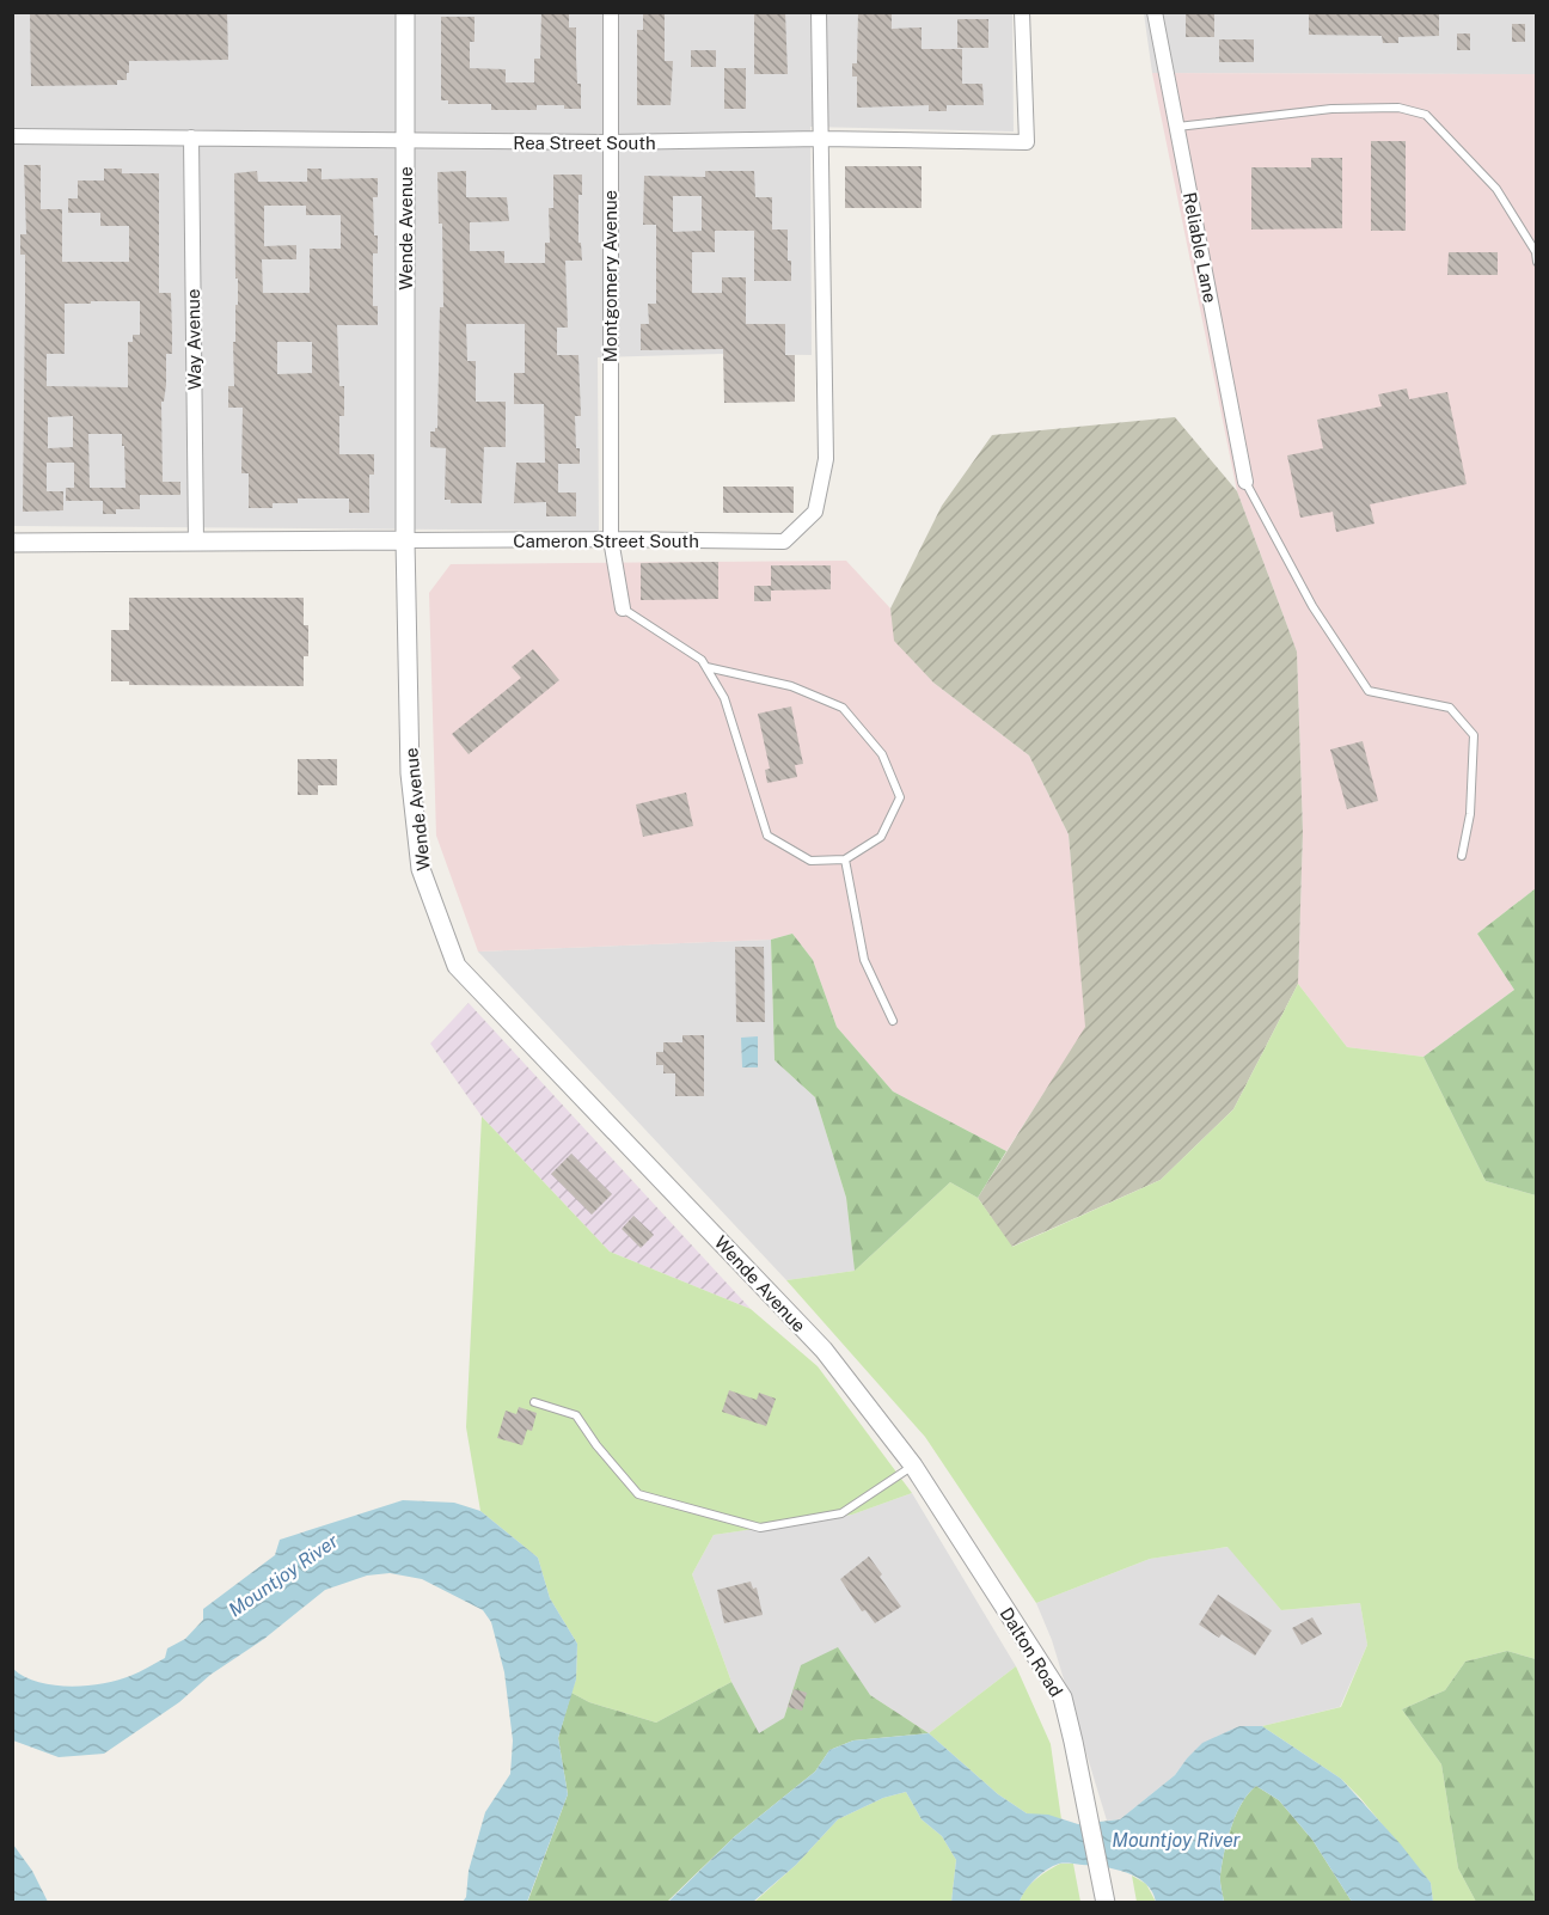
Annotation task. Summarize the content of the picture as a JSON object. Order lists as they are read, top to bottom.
{
  "streets": {
    "street": [
      "Rea Street South",
      "Wende Avenue",
      "Reliable Lane",
      "Montgomery Avenue",
      "Way Avenue",
      "Cameron Street South",
      "Dalton Road"
    ]
  },
  "crossings": [
    ["Rea Street South", "Wende Avenue"],
    ["Rea Street South", "Montgomery Avenue"],
    ["Rea Street South", "Way Avenue"],
    ["Rea Street South", "Cameron Street South"],
    ["Wende Avenue", "Cameron Street South"],
    ["Wende Avenue", "Dalton Road"],
    ["Montgomery Avenue", "Cameron Street South"],
    ["Way Avenue", "Cameron Street South"]
  ],
  "water": ["Mountjoy River"]
}
